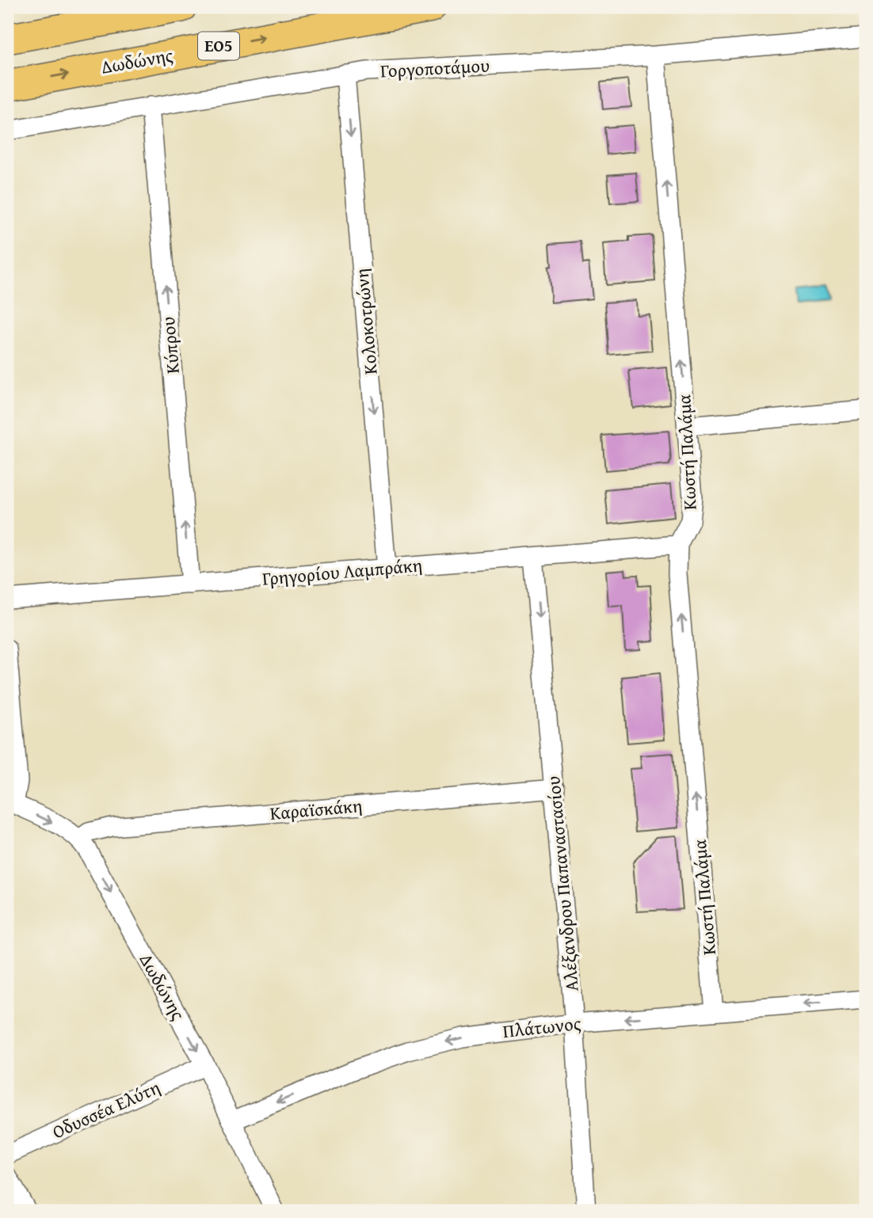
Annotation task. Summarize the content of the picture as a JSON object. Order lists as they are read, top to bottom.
{
  "streets": {
    "main road": ["ΕΟ5", "Δωδώνης"],
    "street": [
      "Γοργοποτάμου",
      "Κολοκοτρώνη",
      "Κύπρου",
      "Κωστή Παλάμα",
      "Γρηγορίου Λαμπράκη",
      "Καραϊσκάκη",
      "Αλέξανδρου Παπαναστασίου",
      "Πλάτωνος",
      "Οδυσσέα Ελύτη"
    ]
  },
  "crossings": [
    ["Δωδώνης", "Καραϊσκάκη"],
    ["Δωδώνης", "Πλάτωνος"],
    ["Δωδώνης", "Οδυσσέα Ελύτη"],
    ["Γοργοποτάμου", "Κολοκοτρώνη"],
    ["Γοργοποτάμου", "Κύπρου"],
    ["Γοργοποτάμου", "Κωστή Παλάμα"],
    ["Κολοκοτρώνη", "Γρηγορίου Λαμπράκη"],
    ["Κύπρου", "Γρηγορίου Λαμπράκη"],
    ["Κωστή Παλάμα", "Γρηγορίου Λαμπράκη"],
    ["Κωστή Παλάμα", "Πλάτωνος"],
    ["Γρηγορίου Λαμπράκη", "Αλέξανδρου Παπαναστασίου"],
    ["Καραϊσκάκη", "Αλέξανδρου Παπαναστασίου"],
    ["Αλέξανδρου Παπαναστασίου", "Πλάτωνος"]
  ],
  "one_way": [
    "Δωδώνης",
    "Κολοκοτρώνη",
    "Κύπρου",
    "Κωστή Παλάμα",
    "Αλέξανδρου Παπαναστασίου",
    "Πλάτωνος"
  ]
}
